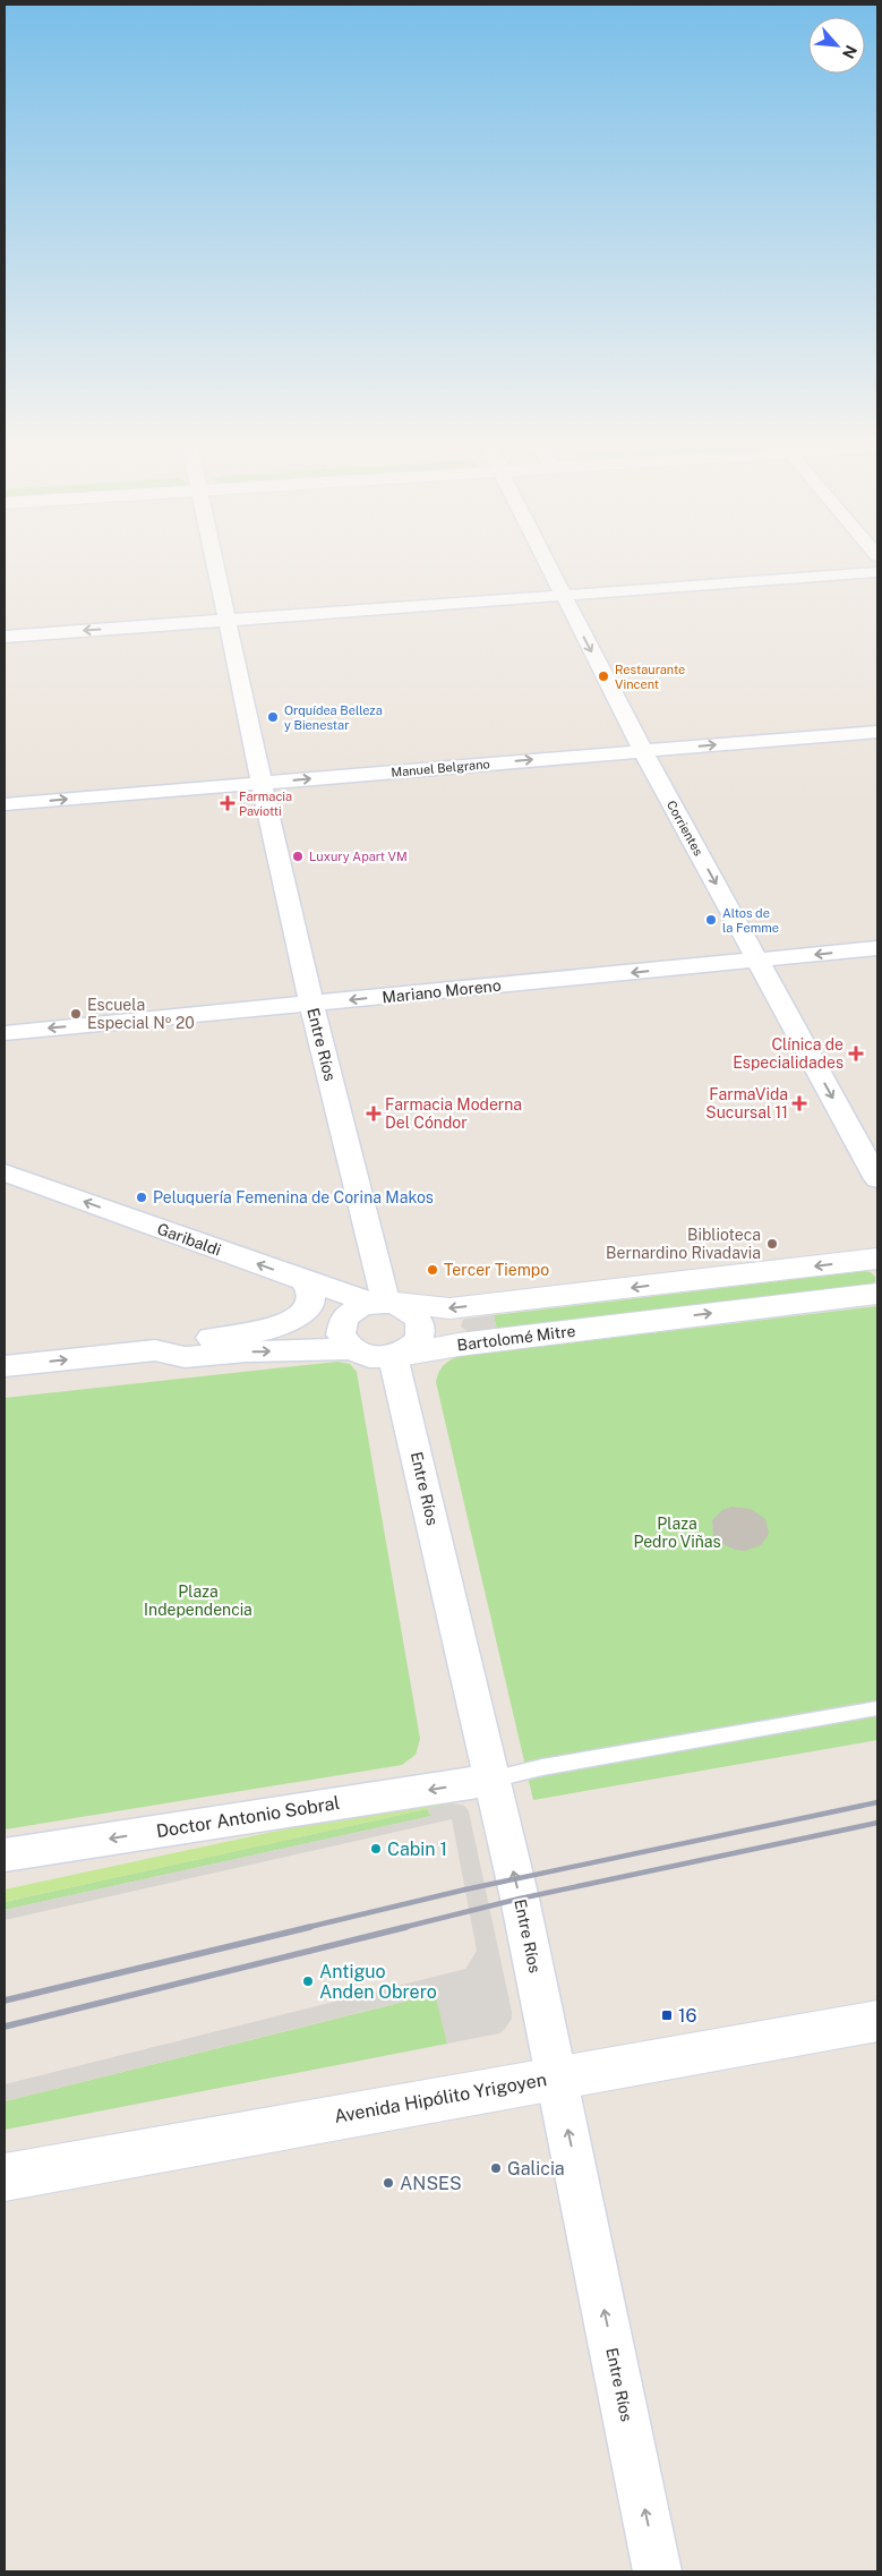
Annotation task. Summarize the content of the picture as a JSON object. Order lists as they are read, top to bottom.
{
  "streets": {
    "main road": ["Bartolomé Mitre", "Avenida Hipólito Yrigoyen"],
    "street": [
      "Manuel Belgrano",
      "Corrientes",
      "Mariano Moreno",
      "Entre Ríos",
      "Garibaldi",
      "Doctor Antonio Sobral"
    ]
  },
  "crossings": [
    ["Manuel Belgrano", "Corrientes"],
    ["Manuel Belgrano", "Entre Ríos"],
    ["Corrientes", "Mariano Moreno"],
    ["Mariano Moreno", "Entre Ríos"],
    ["Entre Ríos", "Garibaldi"],
    ["Entre Ríos", "Bartolomé Mitre"],
    ["Entre Ríos", "Doctor Antonio Sobral"],
    ["Entre Ríos", "Avenida Hipólito Yrigoyen"],
    ["Garibaldi", "Bartolomé Mitre"]
  ],
  "one_way": [
    "Corrientes",
    "Mariano Moreno",
    "Entre Ríos",
    "Garibaldi",
    "Bartolomé Mitre",
    "Doctor Antonio Sobral"
  ],
  "parks": ["Plaza Pedro Viñas", "Plaza Independencia"],
  "places": {
    "other": [
      "Restaurante Vincent",
      "Orquídea Belleza y Bienestar",
      "Luxury Apart VM",
      "Altos de la Femme",
      "Escuela Especial Nº 20",
      "Peluquería Femenina de Corina Makos",
      "Biblioteca Bernardino Rivadavia",
      "Tercer Tiempo",
      "Cabin 1",
      "Antiguo Anden Obrero",
      "Galicia",
      "ANSES"
    ],
    "health": [
      "Farmacia Paviotti",
      "Clínica de Especialidades",
      "FarmaVida Sucursal 11",
      "Farmacia Moderna Del Cóndor"
    ],
    "transit": ["16"]
  },
  "north": "bottom right"
}
